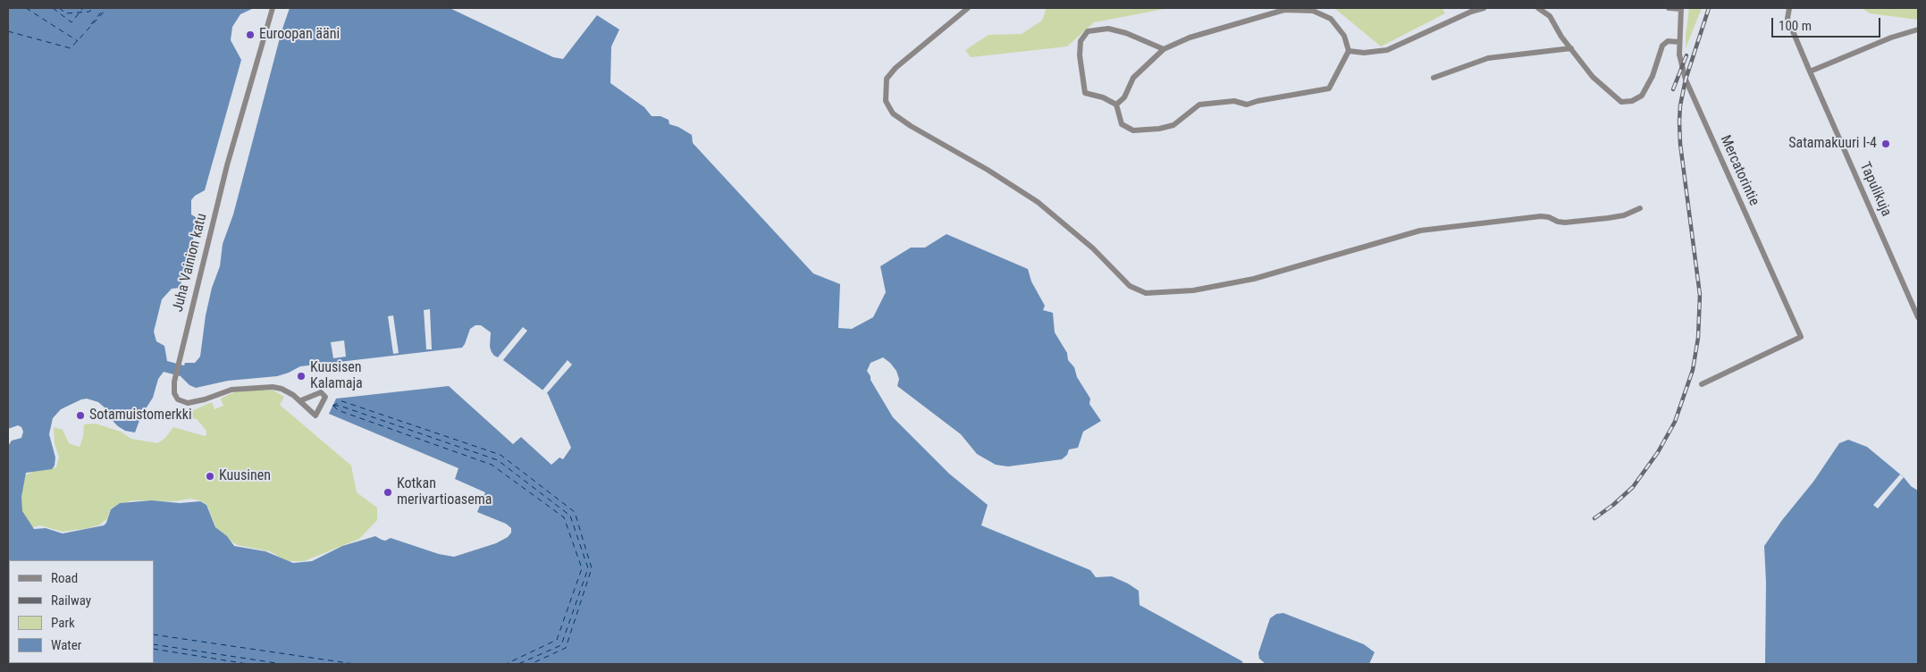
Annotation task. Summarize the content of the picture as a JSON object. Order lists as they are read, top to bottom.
{
  "streets": {
    "street": ["Mercatorintie", "Tapulikuja", "Juha Vainion katu"]
  },
  "places": [
    "Euroopan ääni",
    "Satamakuuri I-4",
    "Kuusisen Kalamaja",
    "Sotamuistomerkki",
    "Kuusinen",
    "Kotkan merivartioasema"
  ],
  "legend": [
    "Road",
    "Railway",
    "Park",
    "Water"
  ],
  "scale_bar": "100 m"
}
